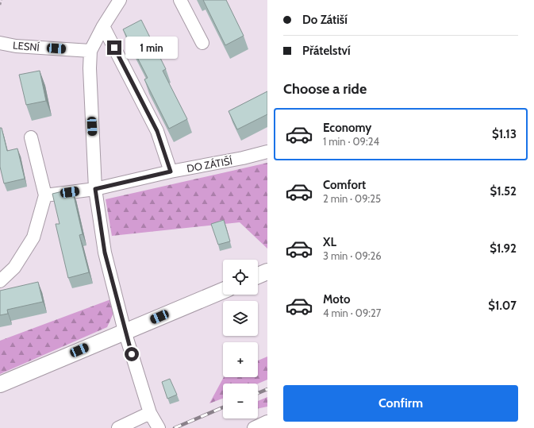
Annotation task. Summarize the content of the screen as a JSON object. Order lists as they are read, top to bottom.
{
  "streets": {
    "street": ["LESNÍ", "DO ZÁTIŠÍ"]
  },
  "page": {
    "banner": ["Do Zátiší", "Přátelství"],
    "bubble": "1 min",
    "heading": "Choose a ride",
    "list": [
      {
        "name": "Economy",
        "note": "1 min · 09:24",
        "value": "$1.13"
      },
      {
        "name": "Comfort",
        "note": "2 min · 09:25",
        "value": "$1.52"
      },
      {
        "name": "XL",
        "note": "3 min · 09:26",
        "value": "$1.92"
      },
      {
        "name": "Moto",
        "note": "4 min · 09:27",
        "value": "$1.07"
      }
    ],
    "map_buttons": ["+", "−"],
    "buttons": "Confirm"
  }
}
